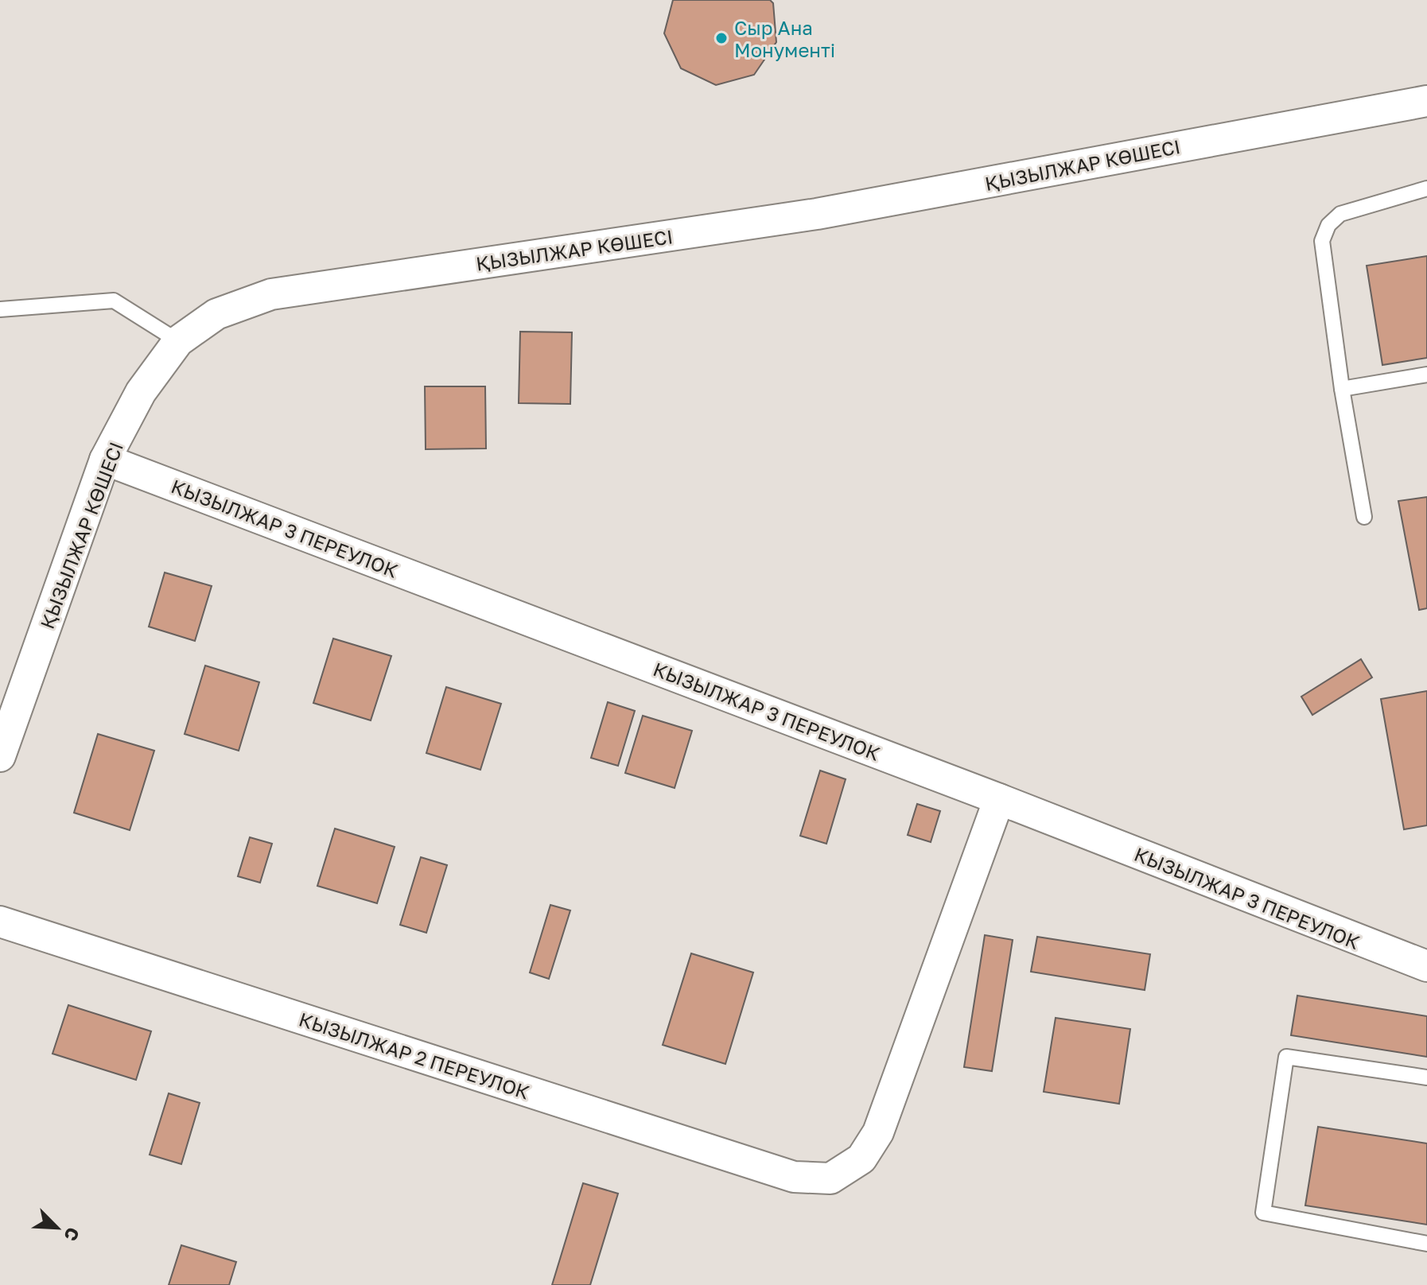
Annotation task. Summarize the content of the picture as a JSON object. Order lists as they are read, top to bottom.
{
  "streets": {
    "street": ["ҚЫЗЫЛЖАР КӨШЕСІ", "КЫЗЫЛЖАР 3 ПЕРЕУЛОК", "КЫЗЫЛЖАР 2 ПЕРЕУЛОК"]
  },
  "crossings": [
    ["ҚЫЗЫЛЖАР КӨШЕСІ", "КЫЗЫЛЖАР 3 ПЕРЕУЛОК"],
    ["КЫЗЫЛЖАР 3 ПЕРЕУЛОК", "КЫЗЫЛЖАР 2 ПЕРЕУЛОК"]
  ],
  "places": ["Сыр Ана Монументі"],
  "north": "bottom right"
}
